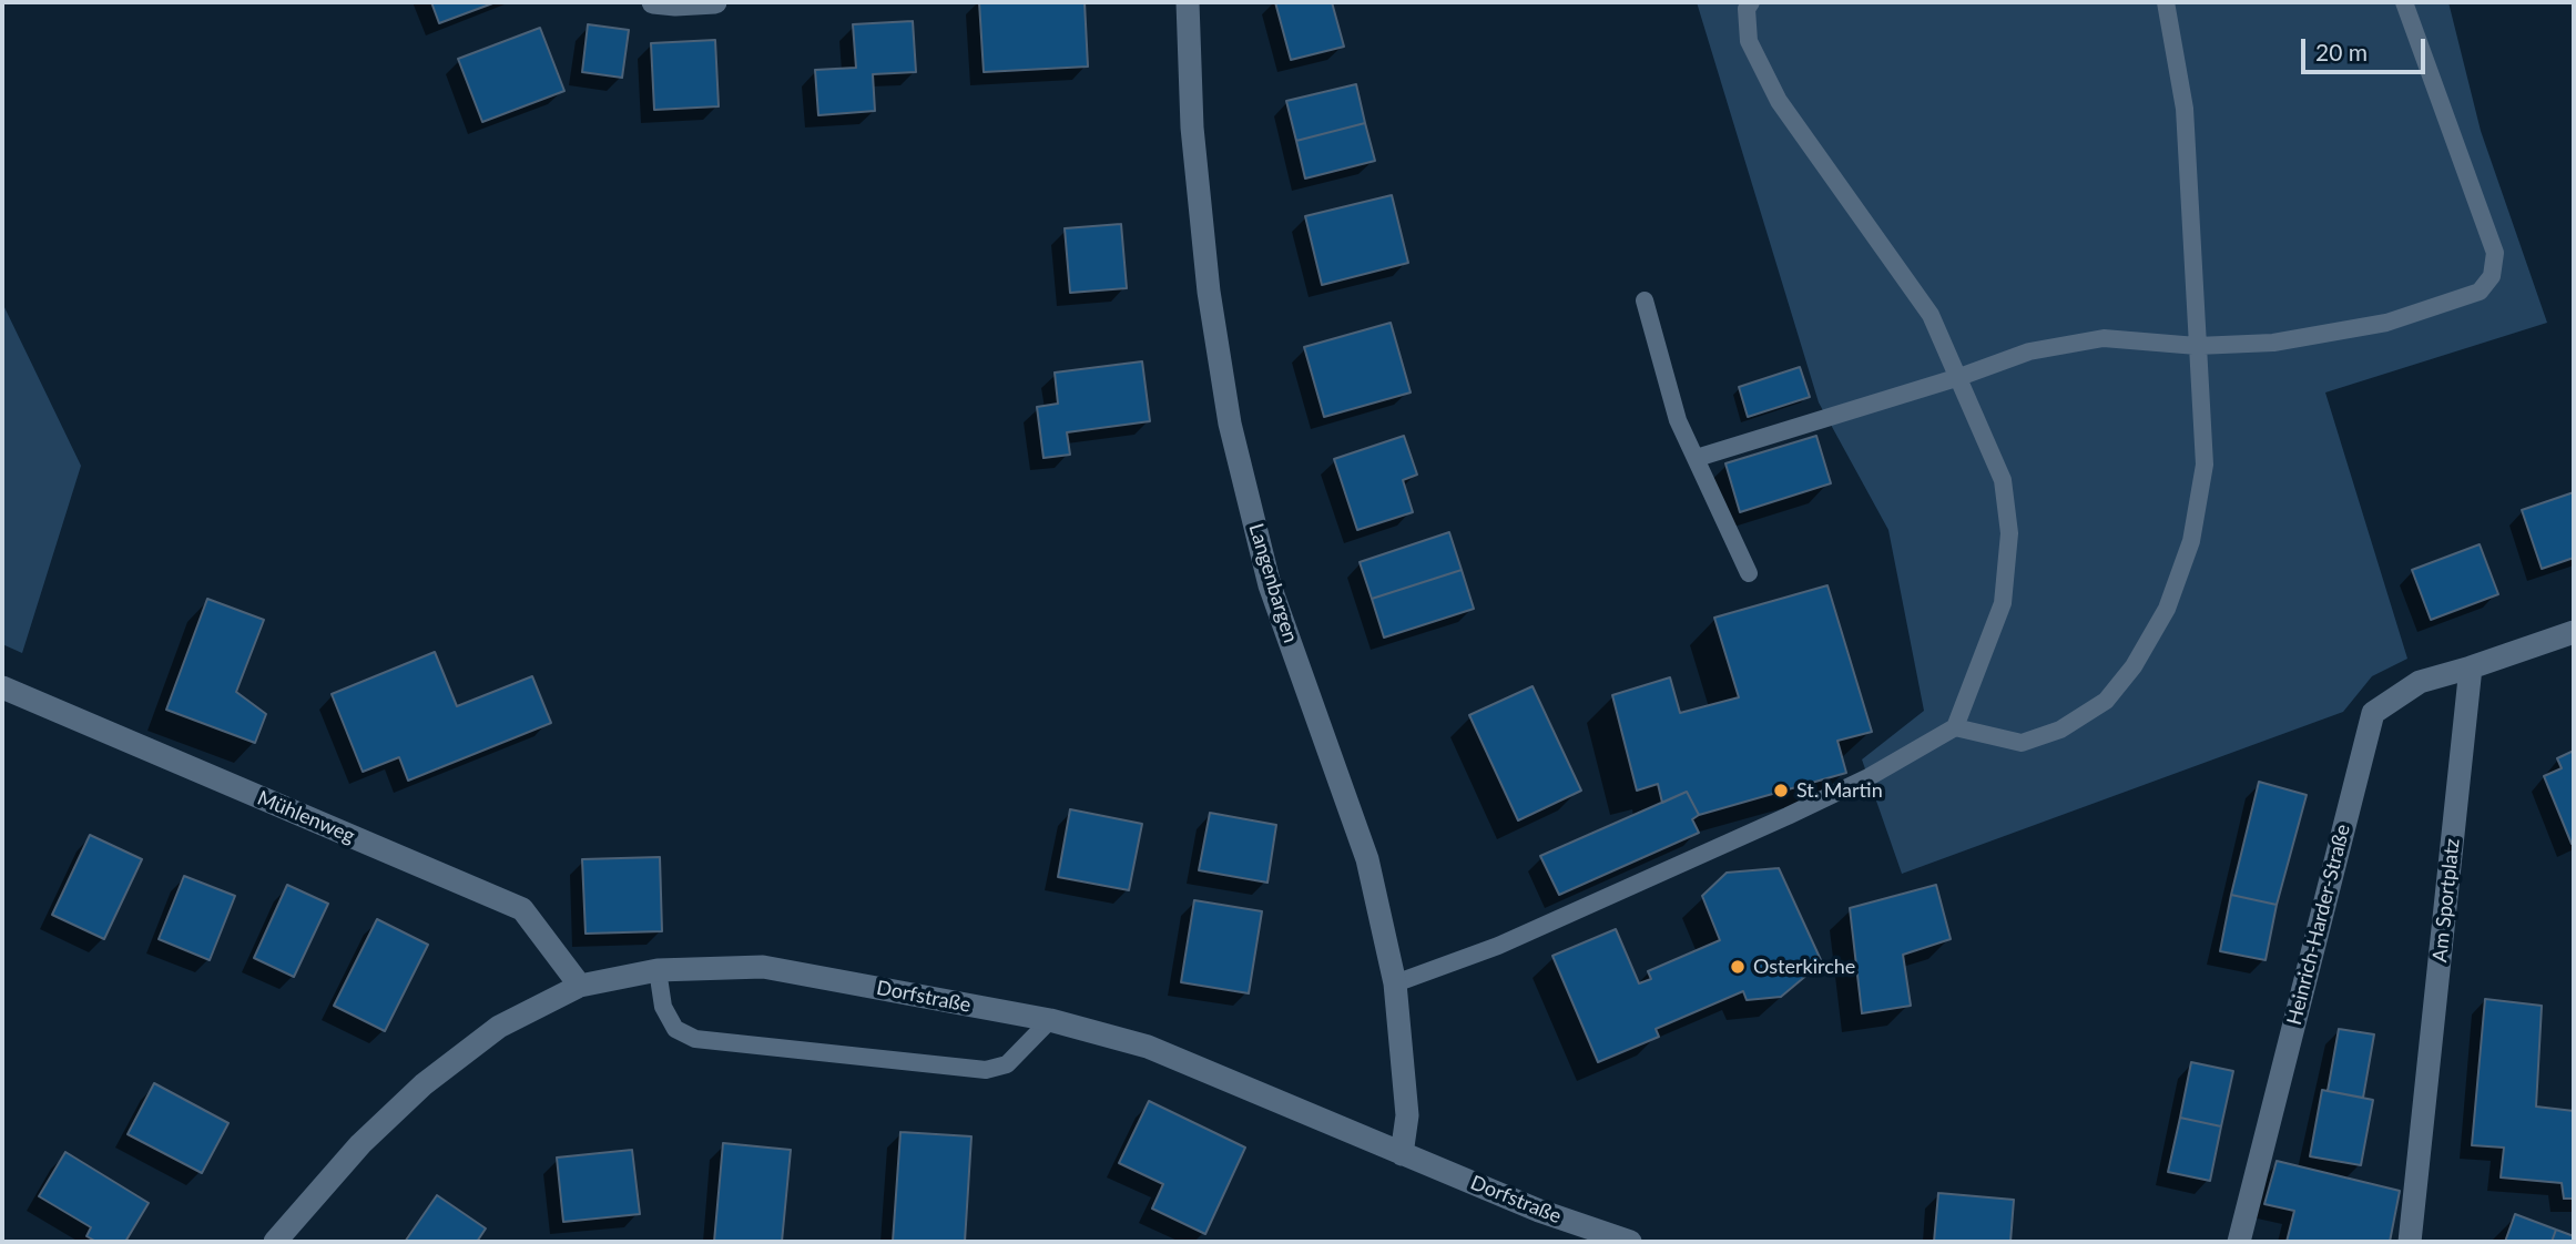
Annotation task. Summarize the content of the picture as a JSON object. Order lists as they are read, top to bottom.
{
  "streets": {
    "street": [
      "Langenbargen",
      "Mühlenweg",
      "Am Sportplatz",
      "Heinrich-Harder-Straße",
      "Dorfstraße"
    ]
  },
  "crossings": [
    ["Langenbargen", "Dorfstraße"],
    ["Mühlenweg", "Dorfstraße"],
    ["Am Sportplatz", "Heinrich-Harder-Straße"]
  ],
  "places": ["St. Martin", "Osterkirche"],
  "scale_bar": "20 m"
}
